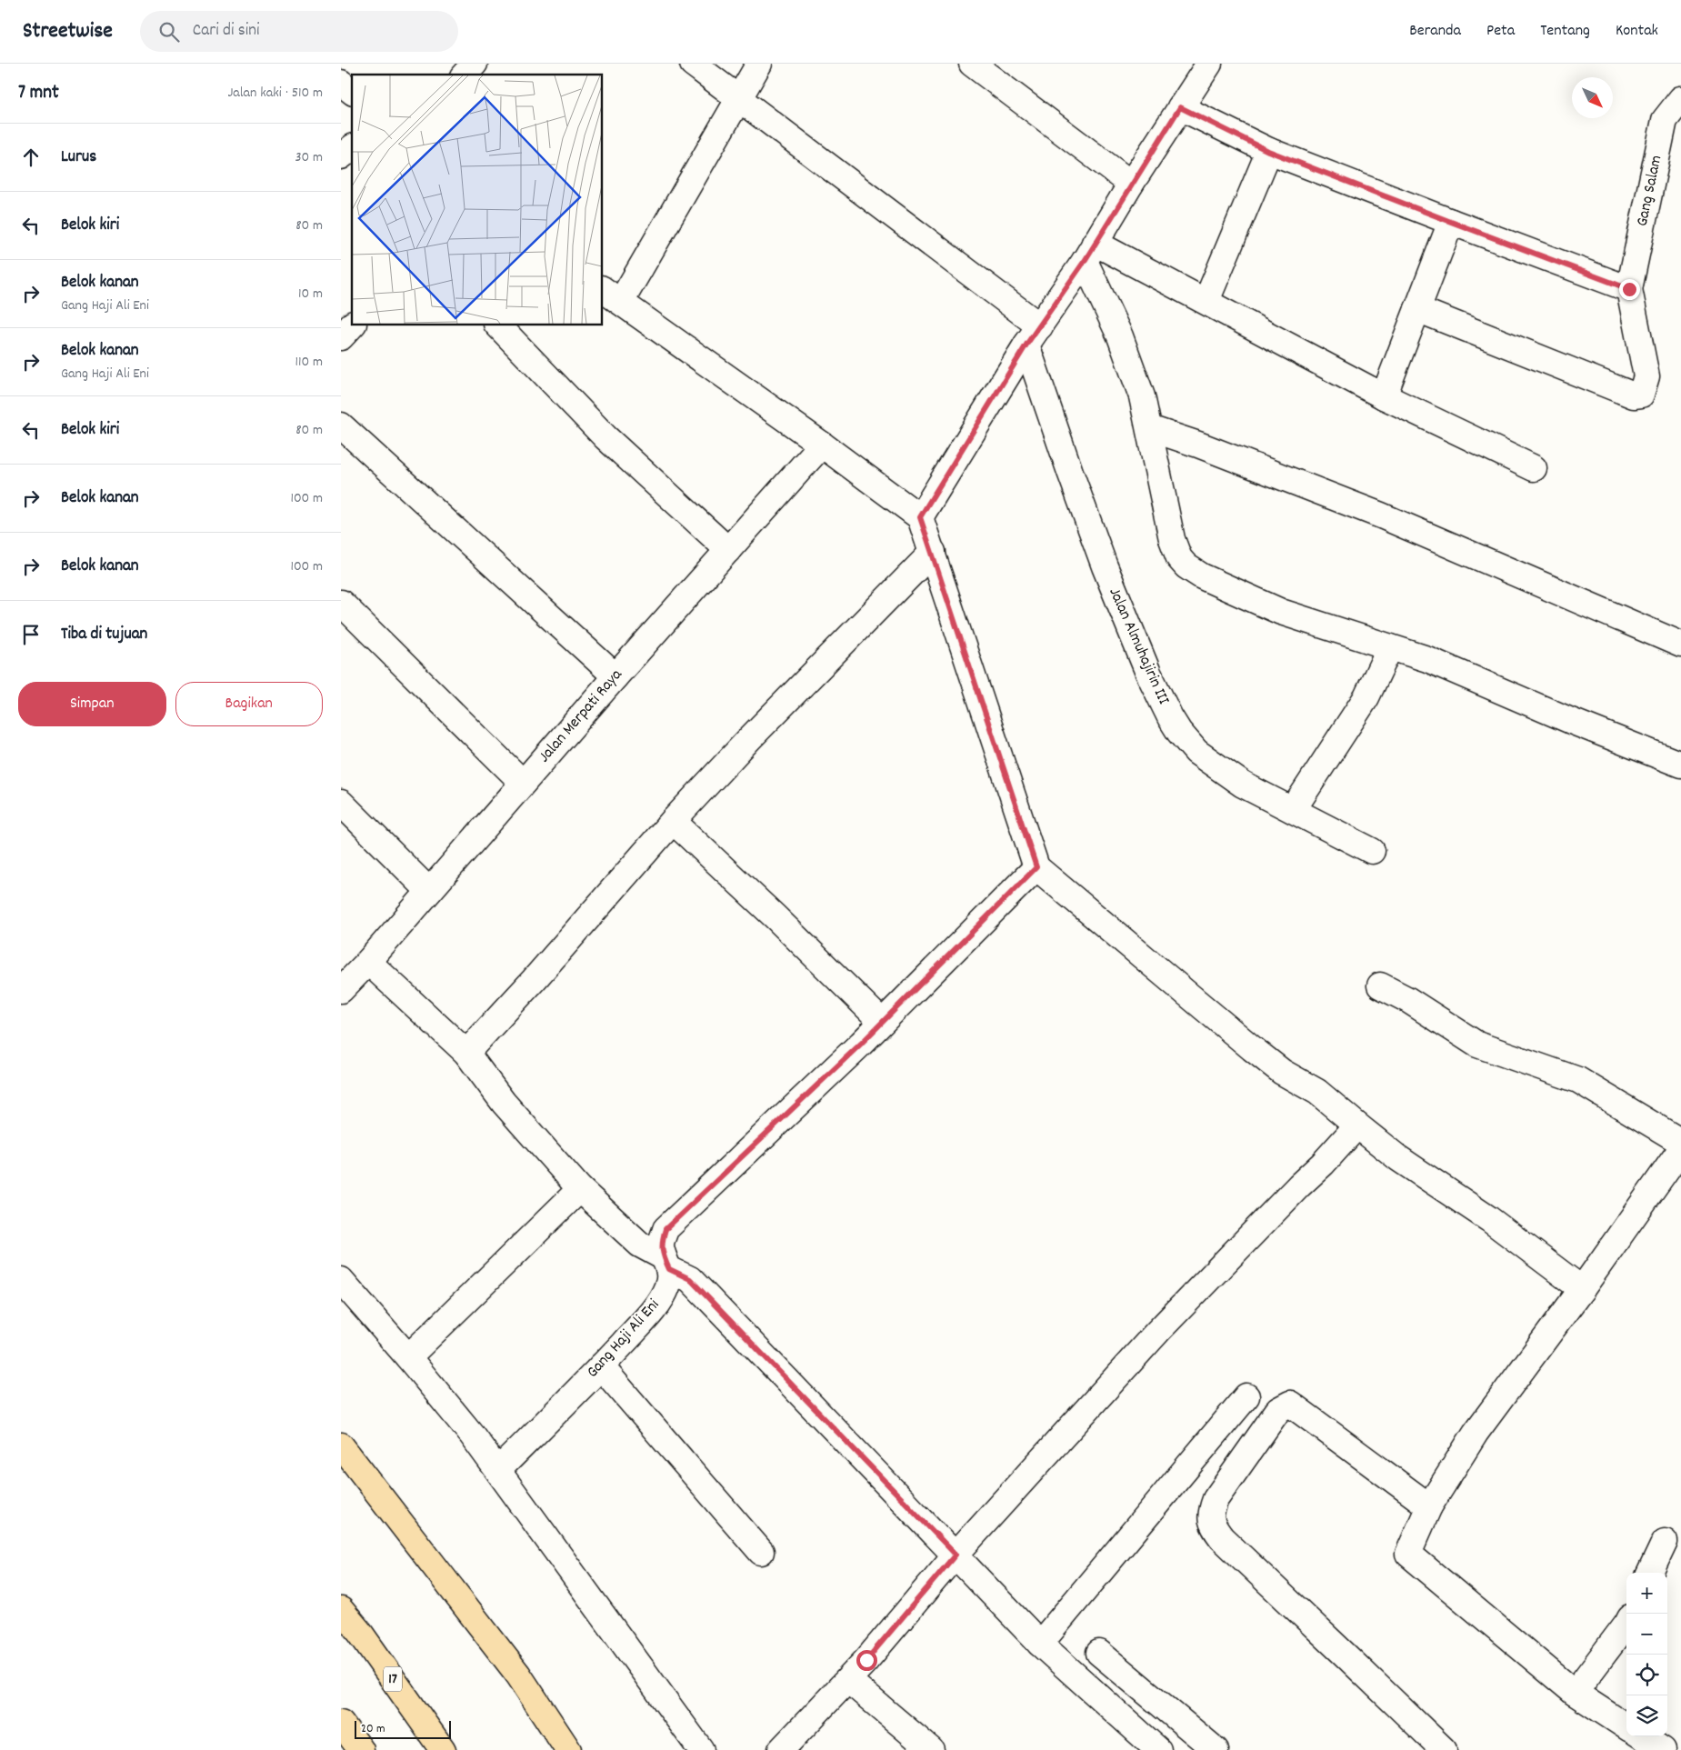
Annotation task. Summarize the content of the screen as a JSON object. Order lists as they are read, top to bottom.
{
  "streets": {
    "highway": ["17"],
    "street": [
      "Gang Salam",
      "Jalan Almuhajirin III",
      "Jalan Merpati Raya",
      "Gang Haji Ali Eni"
    ]
  },
  "scale_bar": "20 m",
  "north": "bottom right",
  "page": {
    "header": "Streetwise",
    "search": "Cari di sini",
    "nav": [
      "Beranda",
      "Peta",
      "Tentang",
      "Kontak"
    ],
    "heading": ["7 mnt", "Jalan kaki · 510 m"],
    "list": [
      ["Lurus", "30 m"],
      ["Belok kiri", "80 m"],
      ["Belok kanan", "Gang Haji Ali Eni", "10 m"],
      ["Belok kanan", "Gang Haji Ali Eni", "110 m"],
      ["Belok kiri", "80 m"],
      ["Belok kanan", "100 m"],
      ["Belok kanan", "100 m"],
      "Tiba di tujuan"
    ],
    "buttons": ["Simpan", "Bagikan"],
    "map_buttons": ["+", "−"],
    "scale": "20 m"
  }
}
